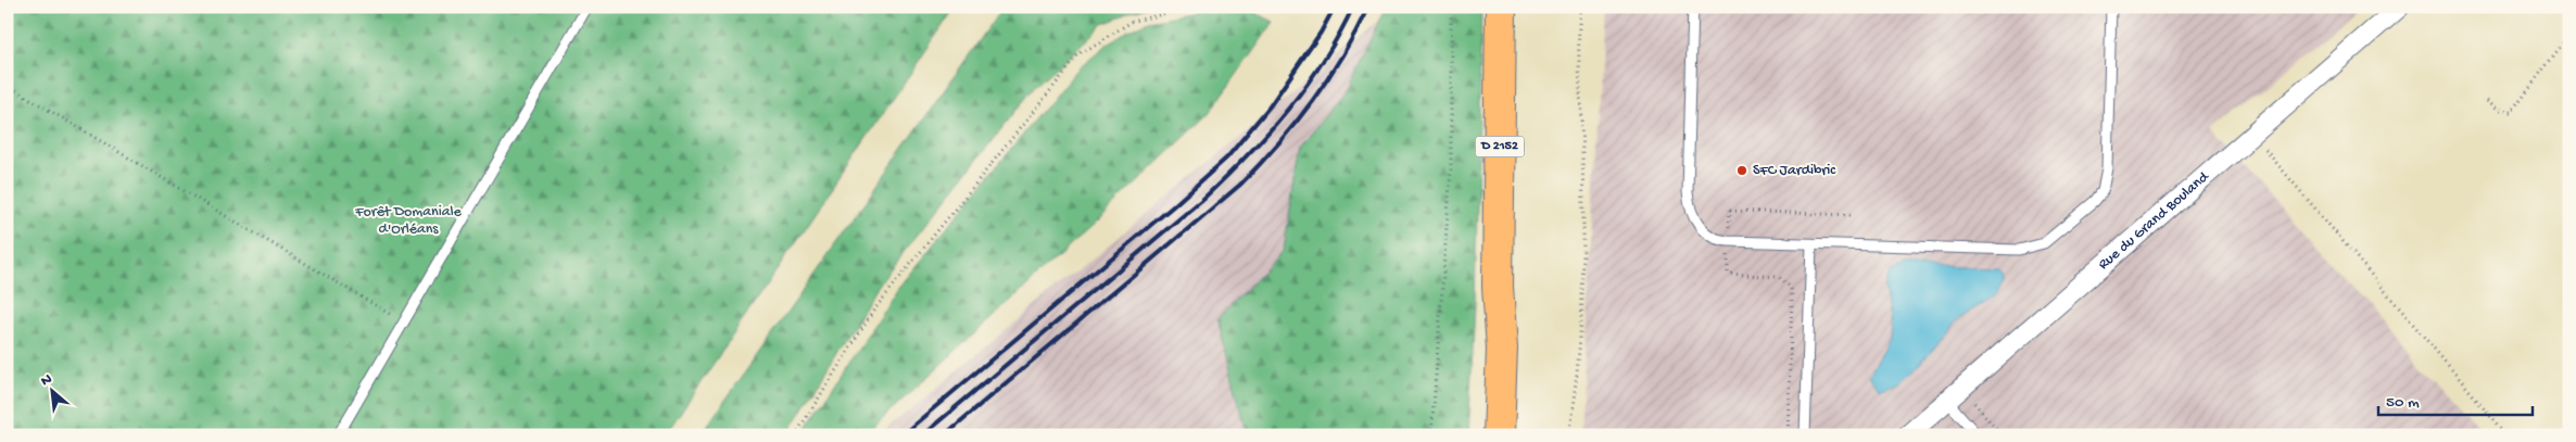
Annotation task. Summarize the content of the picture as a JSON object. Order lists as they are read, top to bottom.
{
  "streets": {
    "main road": ["D 2152"],
    "street": ["Rue du Grand Bouland"]
  },
  "parks": ["Forêt Domaniale d'Orléans"],
  "places": ["SFC Jardibric"],
  "scale_bar": "50 m",
  "north": "top left"
}
